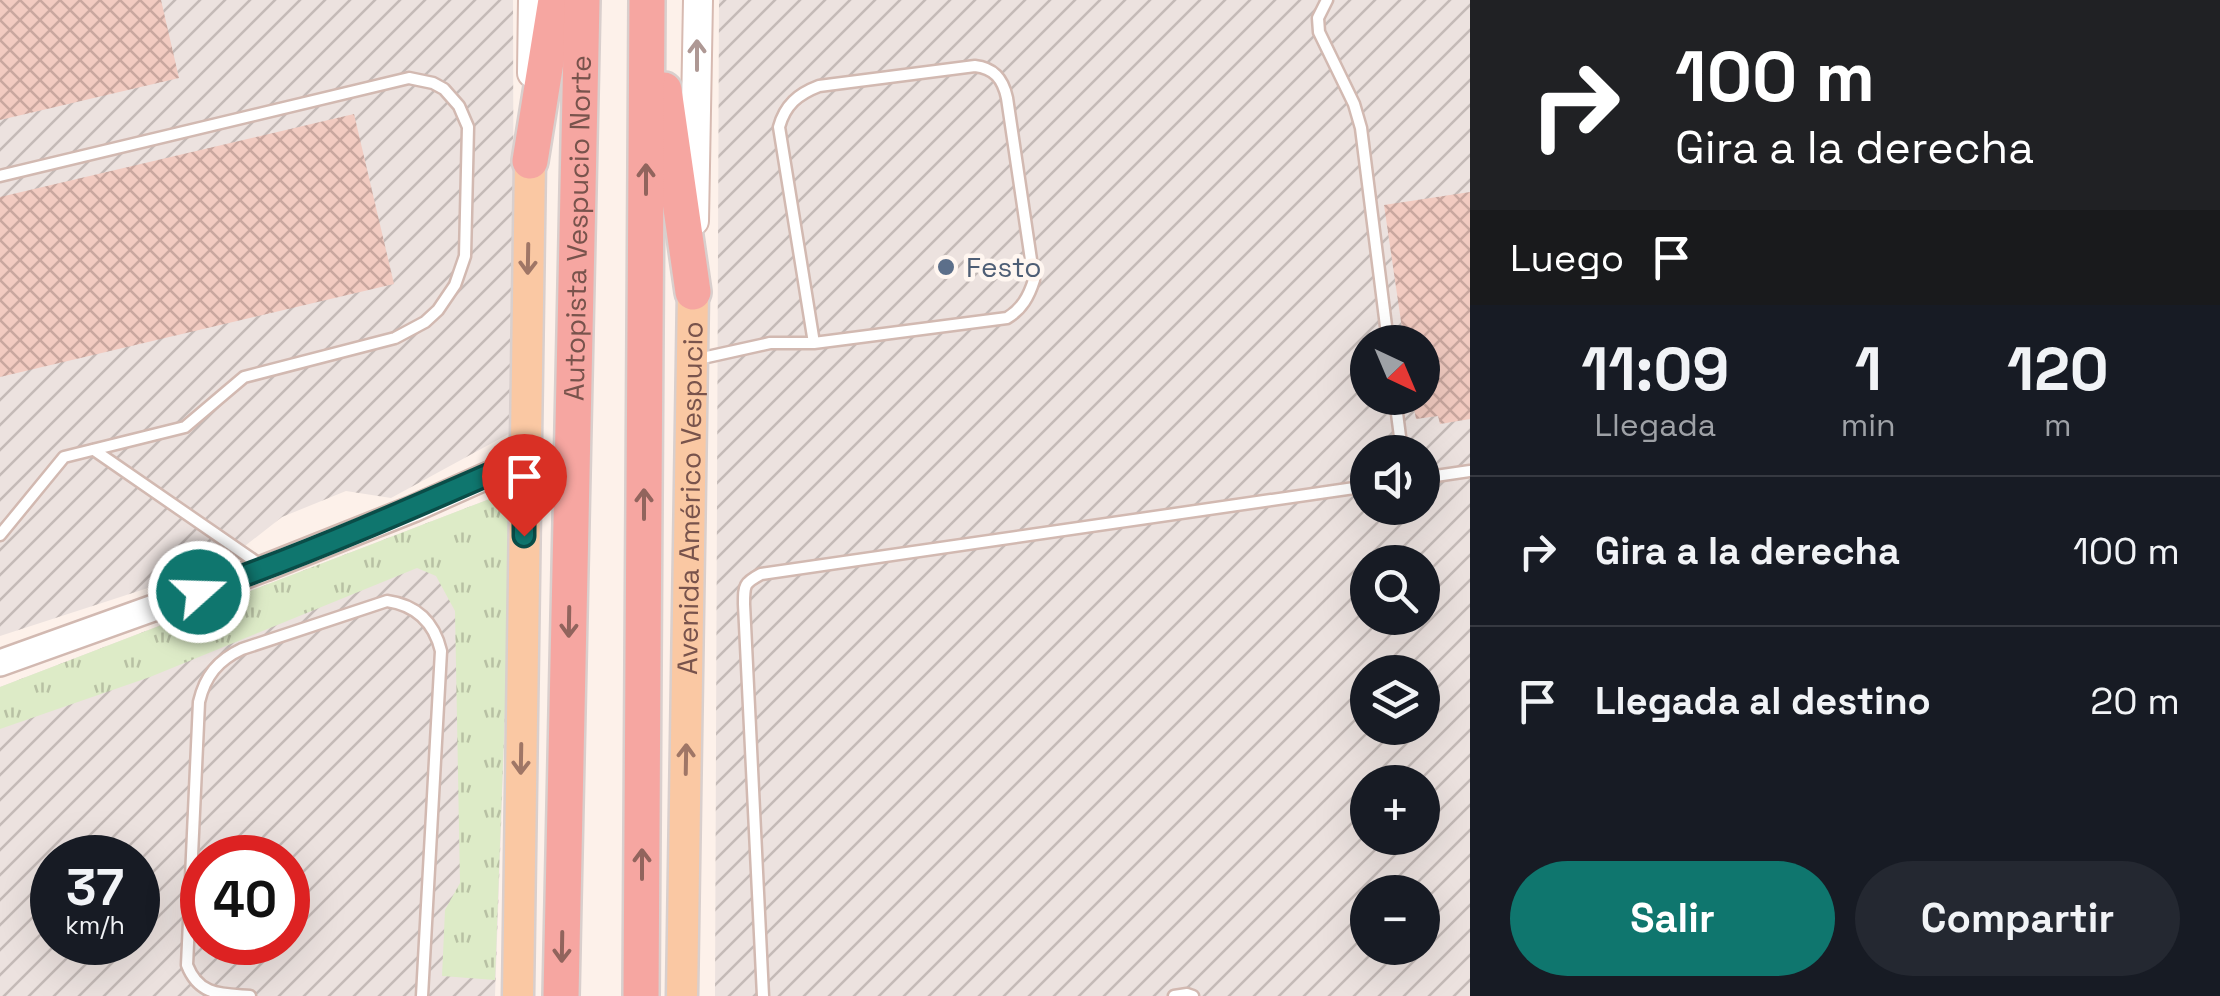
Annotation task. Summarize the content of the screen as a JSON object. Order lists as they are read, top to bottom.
{
  "streets": {
    "highway": ["Autopista Vespucio Norte"],
    "main road": ["Avenida Américo Vespucio"]
  },
  "places": ["Festo"],
  "north": "bottom right",
  "page": {
    "turn": ["100 m", "Gira a la derecha"],
    "then": "Luego",
    "eta": [
      "11:09",
      "Llegada",
      "1",
      "min",
      "120",
      "m"
    ],
    "map_buttons": ["+", "−"],
    "list": [
      {
        "name": "Gira a la derecha",
        "value": "100 m"
      },
      {
        "name": "Llegada al destino",
        "value": "20 m"
      }
    ],
    "speed": "37 km/h",
    "limit": "40",
    "buttons": ["Salir", "Compartir"]
  }
}
